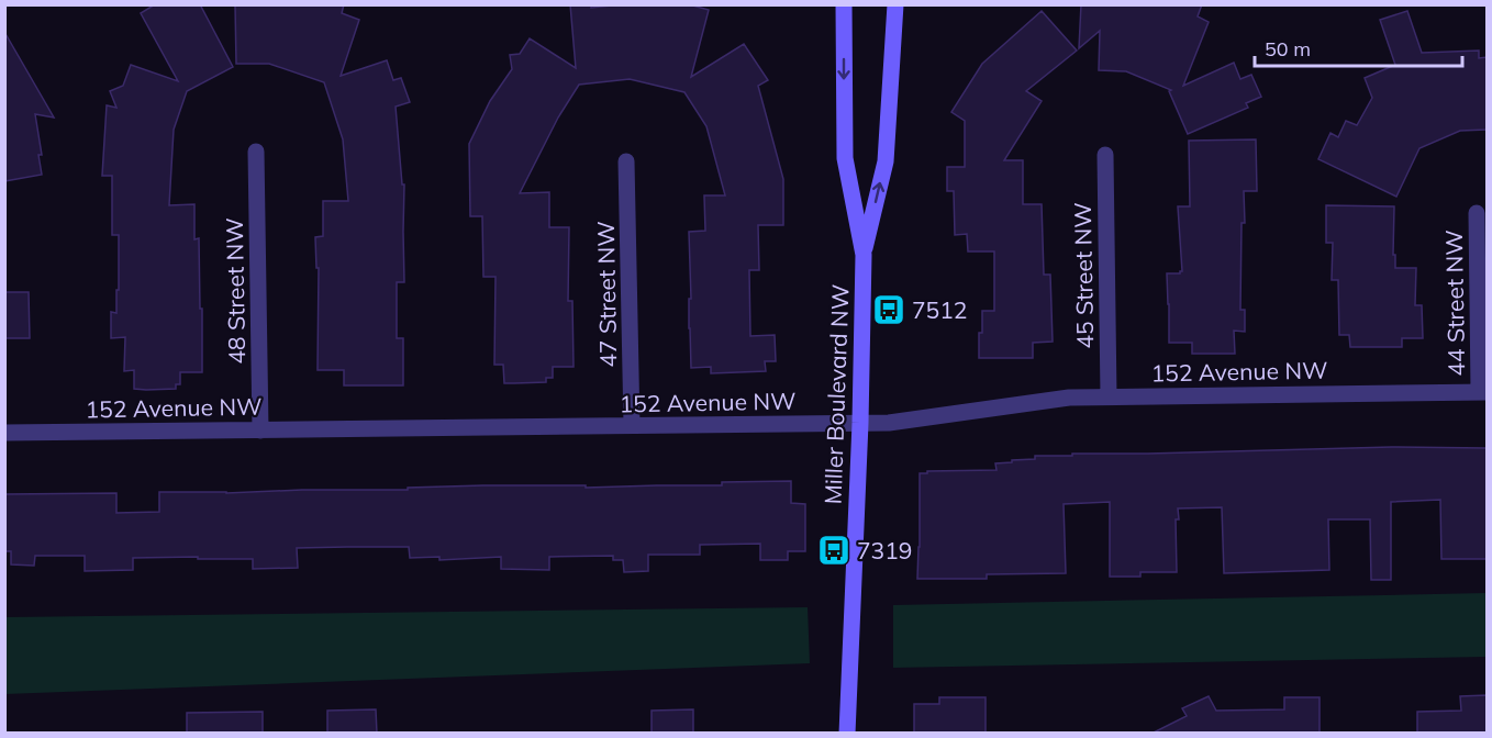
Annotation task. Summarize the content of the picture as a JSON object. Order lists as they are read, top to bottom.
{
  "streets": {
    "street": [
      "45 Street NW",
      "48 Street NW",
      "47 Street NW",
      "44 Street NW",
      "152 Avenue NW",
      "Miller Boulevard NW"
    ]
  },
  "crossings": [
    ["45 Street NW", "152 Avenue NW"],
    ["48 Street NW", "152 Avenue NW"],
    ["47 Street NW", "152 Avenue NW"],
    ["44 Street NW", "152 Avenue NW"],
    ["152 Avenue NW", "Miller Boulevard NW"]
  ],
  "places": {
    "bus stop": ["7512", "7319"]
  },
  "scale_bar": "50 m"
}
